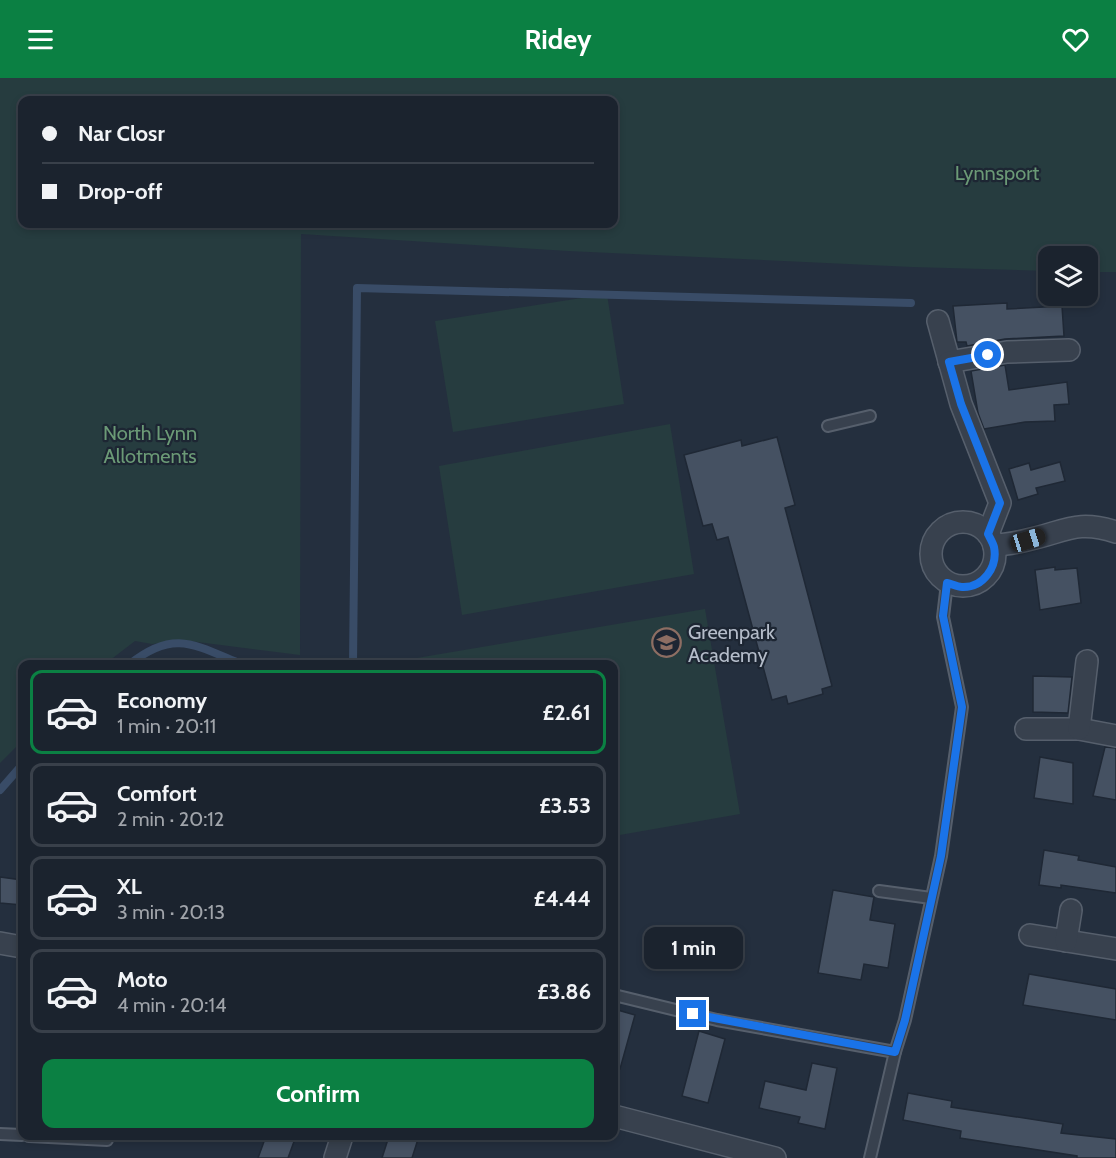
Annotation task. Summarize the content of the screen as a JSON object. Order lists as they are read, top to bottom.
{
  "parks": ["Lynnsport", "North Lynn Allotments"],
  "places": {
    "school or university": ["Greenpark Academy"]
  },
  "page": {
    "header": "Ridey",
    "banner": ["Nar Closr", "Drop-off"],
    "list": [
      {
        "name": "Economy",
        "note": "1 min · 20:11",
        "value": "£2.61"
      },
      {
        "name": "Comfort",
        "note": "2 min · 20:12",
        "value": "£3.53"
      },
      {
        "name": "XL",
        "note": "3 min · 20:13",
        "value": "£4.44"
      },
      {
        "name": "Moto",
        "note": "4 min · 20:14",
        "value": "£3.86"
      }
    ],
    "bubble": "1 min",
    "buttons": "Confirm"
  }
}
